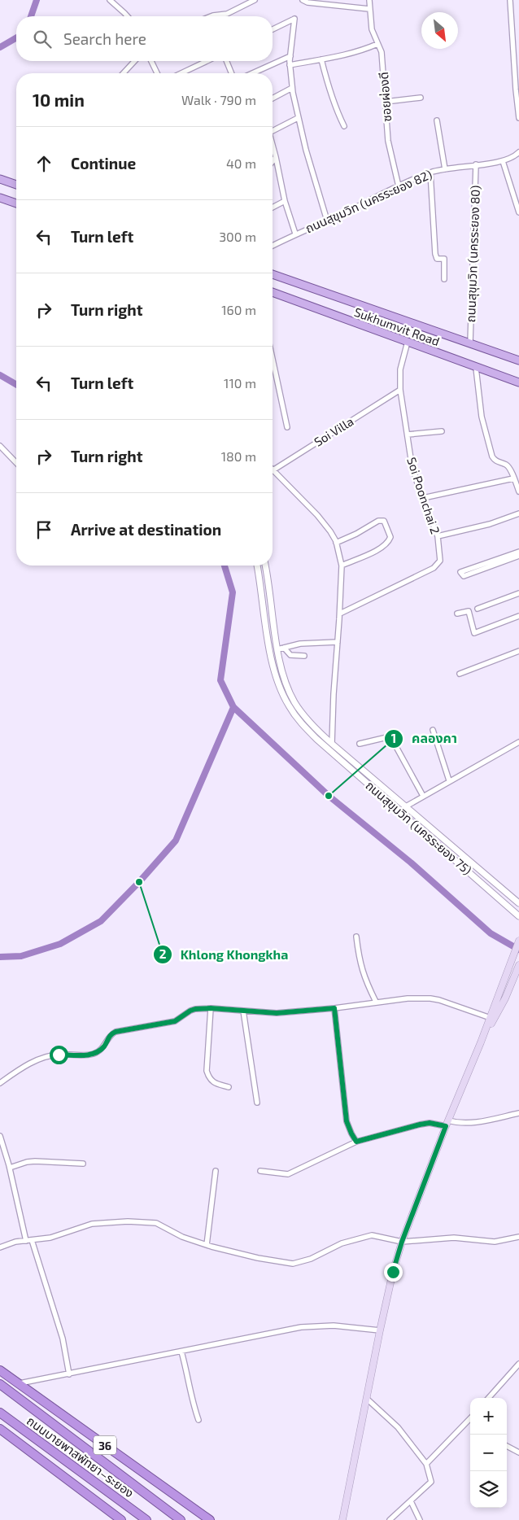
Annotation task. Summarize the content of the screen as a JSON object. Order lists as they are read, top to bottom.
{
  "streets": {
    "highway": ["36", "ถนนบายพาสพัทยา–ระยอง"],
    "main road": ["Sukhumvit Road"],
    "street": [
      "ซอยผ่องดี",
      "ถนนสุขุมวิท (นครระยอง 82)",
      "ถนนสุขุมวิท (นครระยอง 80)",
      "Soi Villa",
      "Soi Poonchai 2",
      "ถนนสุขุมวิท (นครระยอง 75)"
    ]
  },
  "crossings": [
    ["ซอยผ่องดี", "ถนนสุขุมวิท (นครระยอง 82)"],
    ["ถนนสุขุมวิท (นครระยอง 82)", "ถนนสุขุมวิท (นครระยอง 80)"],
    ["ถนนสุขุมวิท (นครระยอง 80)", "Sukhumvit Road"],
    ["Sukhumvit Road", "Soi Poonchai 2"],
    ["Soi Villa", "Soi Poonchai 2"]
  ],
  "places": ["คลองคา", "Khlong Khongkha"],
  "north": "bottom right",
  "page": {
    "search": "Search here",
    "heading": ["10 min", "Walk · 790 m"],
    "list": [
      ["Continue", "40 m"],
      ["Turn left", "300 m"],
      ["Turn right", "160 m"],
      ["Turn left", "110 m"],
      ["Turn right", "180 m"],
      "Arrive at destination"
    ],
    "map_buttons": ["+", "−"]
  }
}
